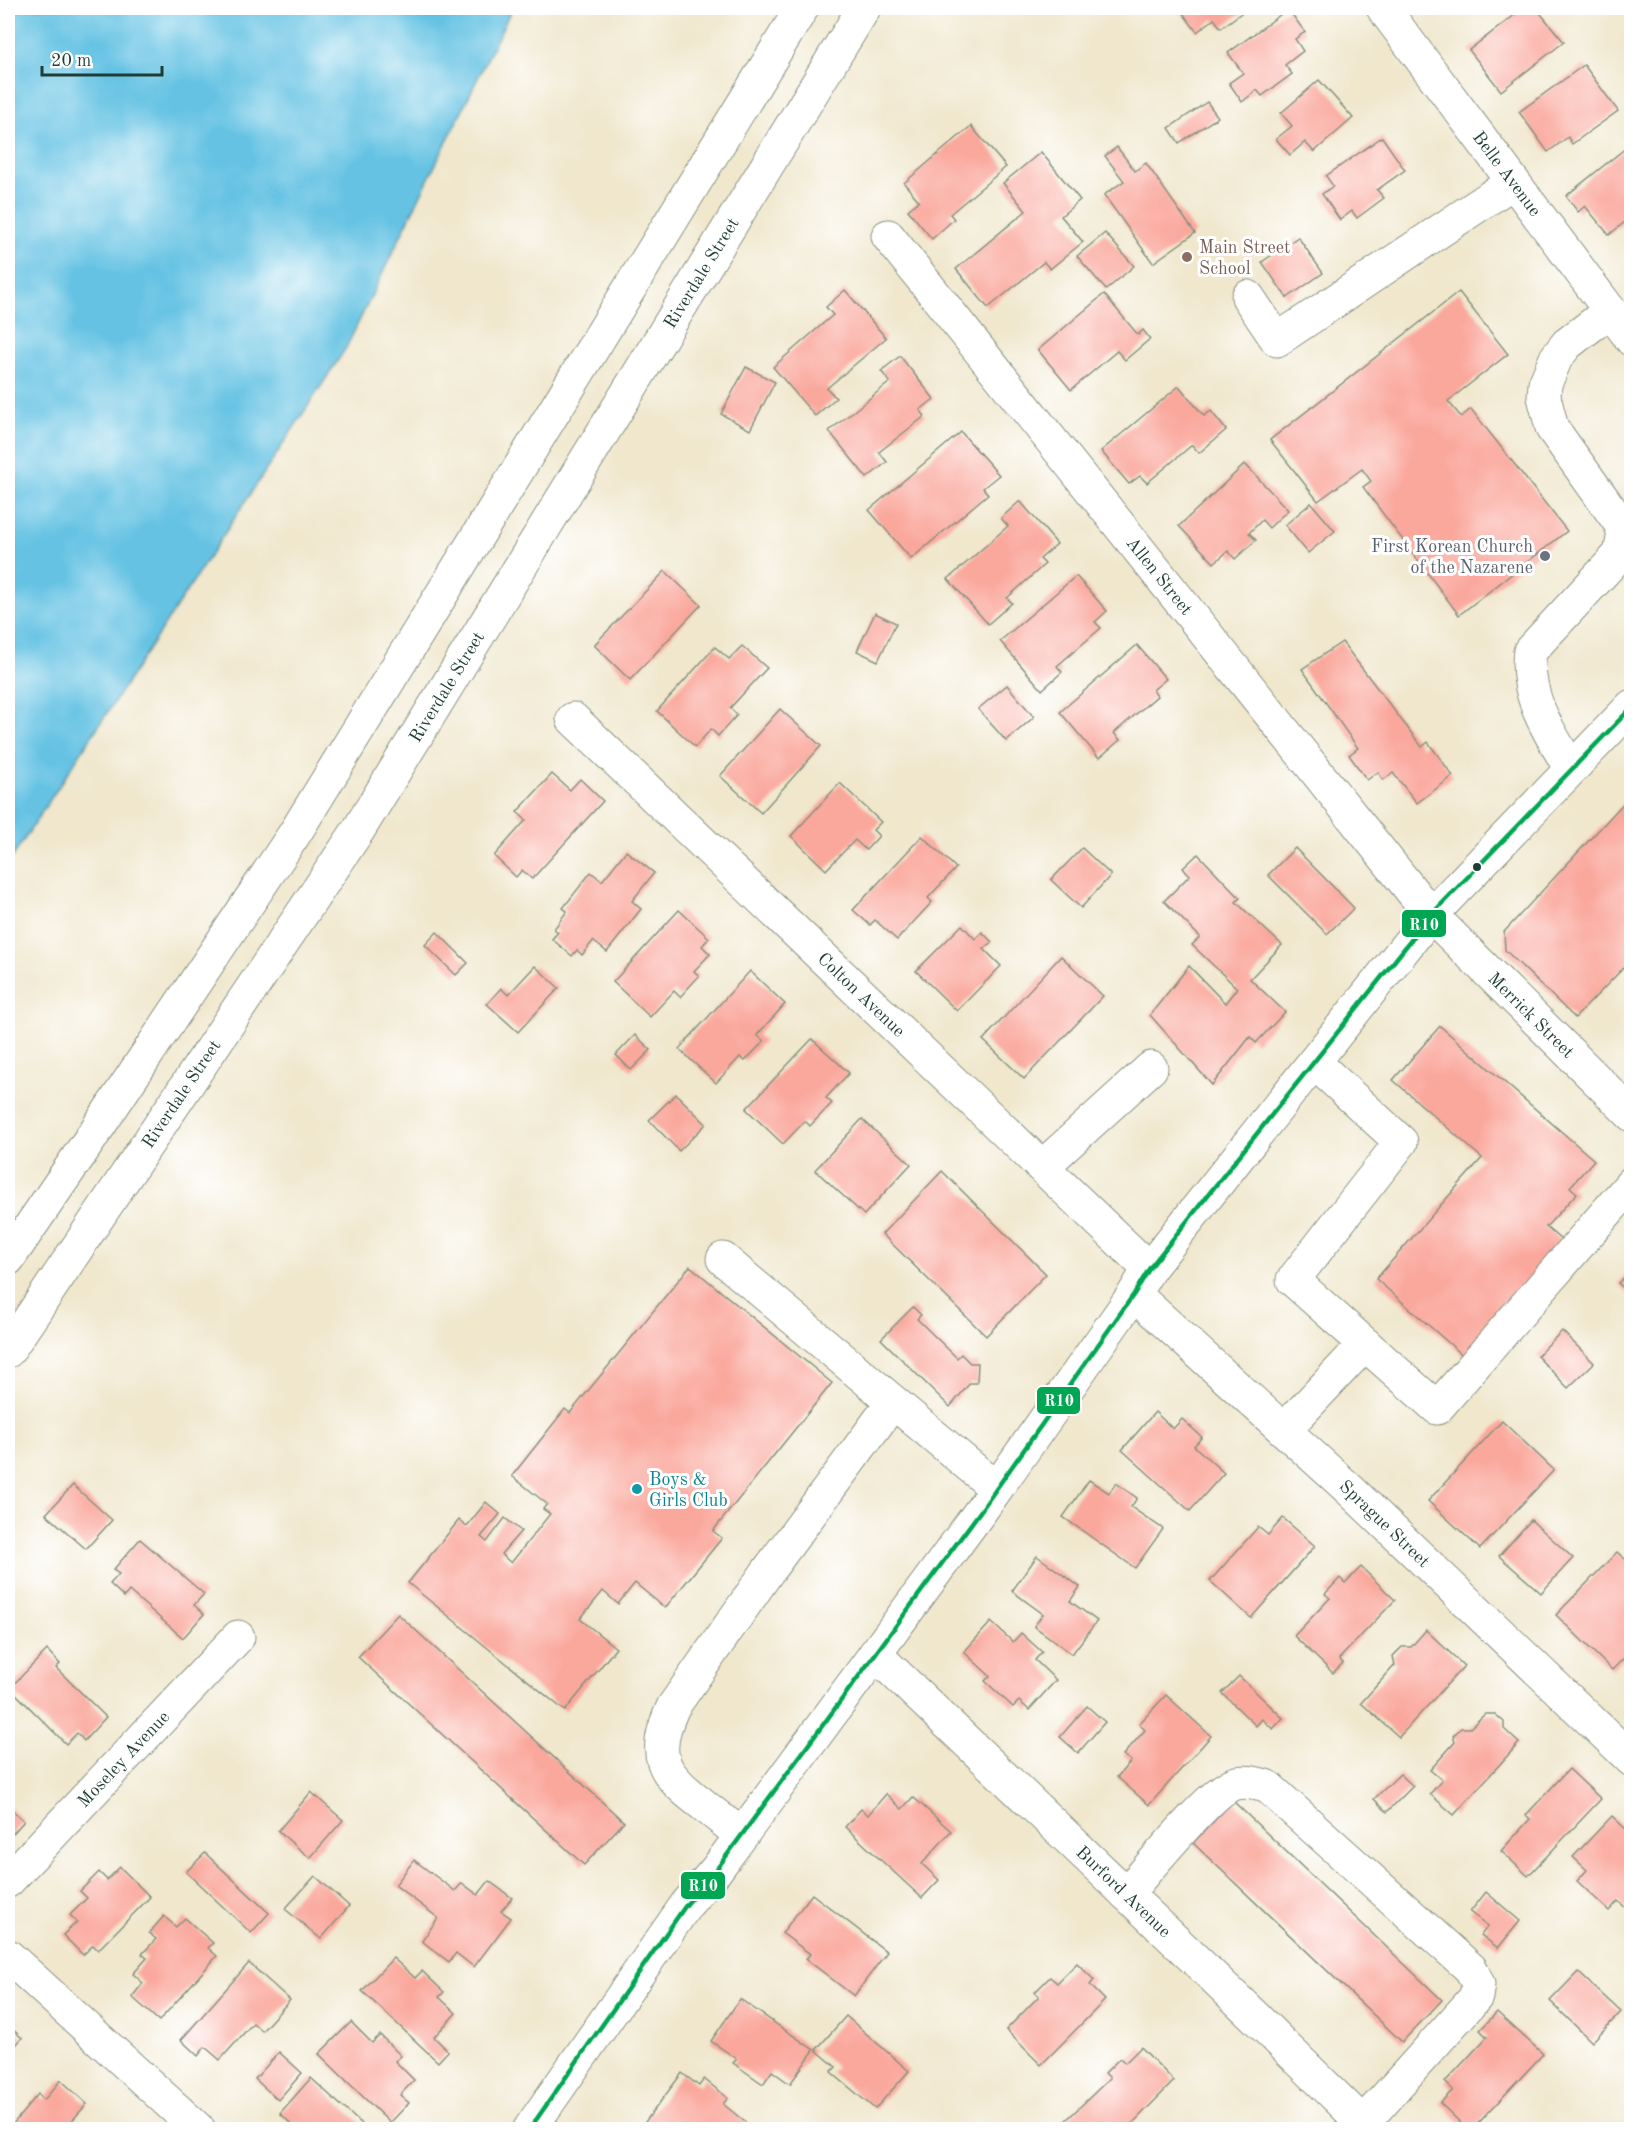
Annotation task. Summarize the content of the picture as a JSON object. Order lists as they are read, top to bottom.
{
  "streets": {
    "main road": [
      "Belle Avenue",
      "Riverdale Street",
      "Allen Street",
      "Colton Avenue",
      "Merrick Street",
      "Sprague Street",
      "Moseley Avenue",
      "Burford Avenue"
    ]
  },
  "crossings": [
    ["Allen Street", "Merrick Street"],
    ["Colton Avenue", "Sprague Street"]
  ],
  "places": ["Main Street School", "First Korean Church of the Nazarene", "Boys & Girls Club"],
  "lines": ["transit line R10"],
  "scale_bar": "20 m"
}
